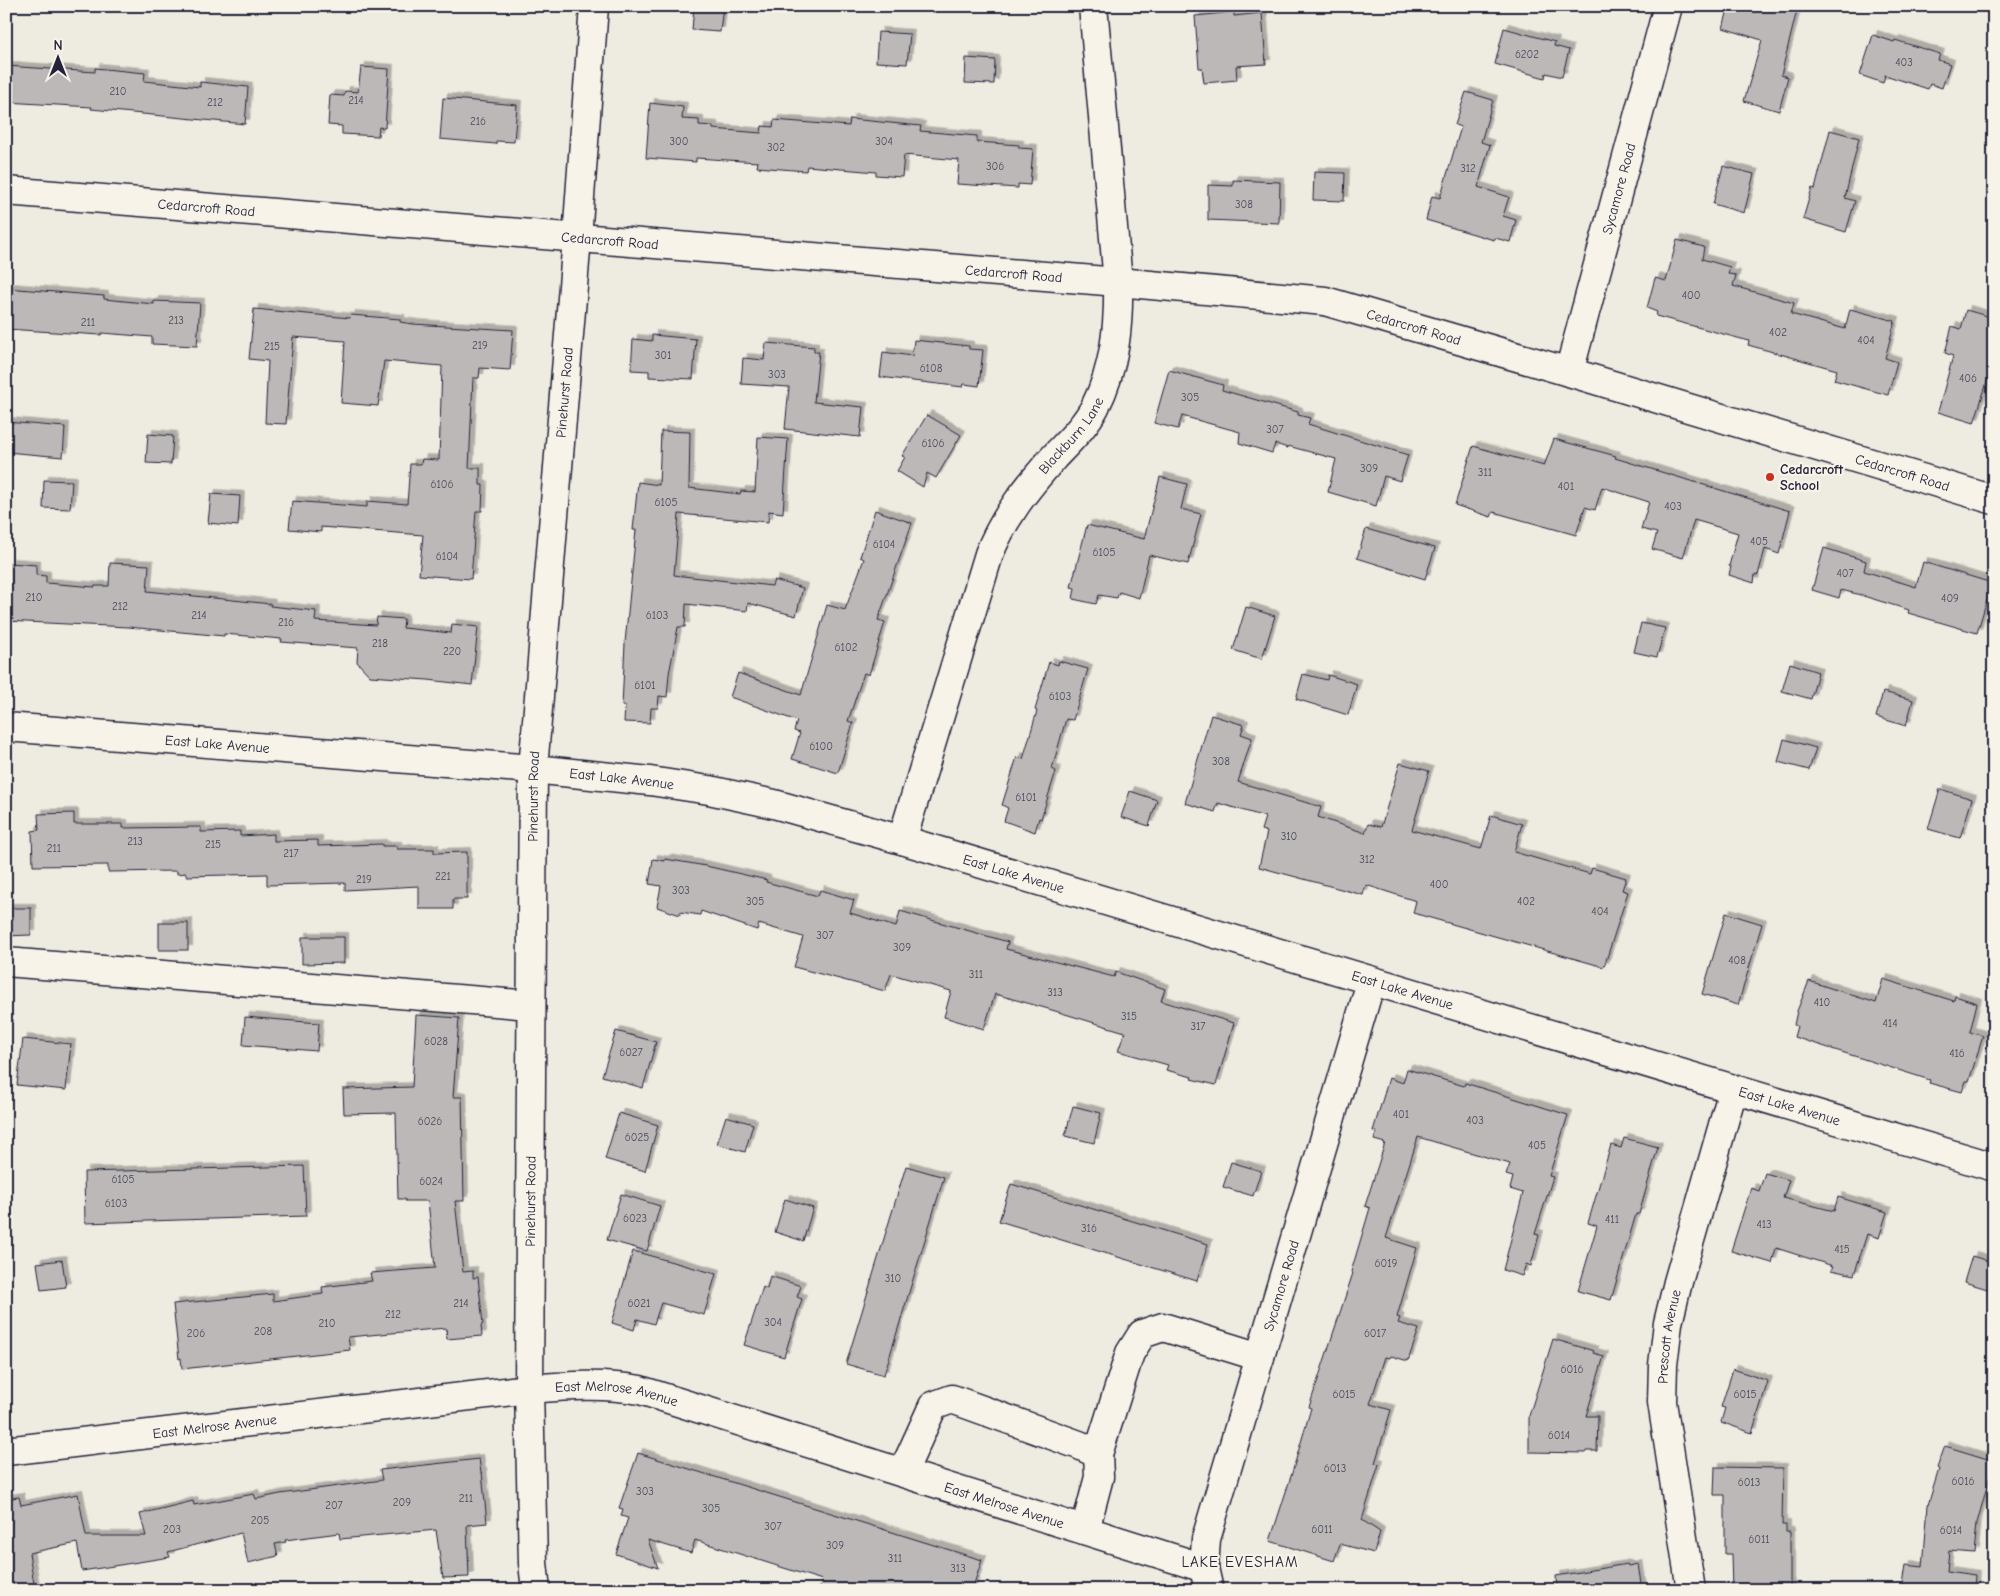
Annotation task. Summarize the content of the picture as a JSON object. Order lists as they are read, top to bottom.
{
  "streets": {
    "street": [
      "Sycamore Road",
      "Cedarcroft Road",
      "Pinehurst Road",
      "Blackburn Lane",
      "East Lake Avenue",
      "Prescott Avenue",
      "East Melrose Avenue"
    ]
  },
  "crossings": [
    ["Sycamore Road", "Cedarcroft Road"],
    ["Sycamore Road", "East Lake Avenue"],
    ["Sycamore Road", "East Melrose Avenue"],
    ["Cedarcroft Road", "Pinehurst Road"],
    ["Cedarcroft Road", "Blackburn Lane"],
    ["Pinehurst Road", "East Lake Avenue"],
    ["Pinehurst Road", "East Melrose Avenue"],
    ["Blackburn Lane", "East Lake Avenue"],
    ["East Lake Avenue", "Prescott Avenue"]
  ],
  "districts": ["LAKE EVESHAM"],
  "places": ["Cedarcroft School"],
  "house_numbers": [
    "6202",
    "403",
    "210",
    "214",
    "212",
    "216",
    "300",
    "304",
    "302",
    "306",
    "312",
    "308",
    "400",
    "213",
    "211",
    "402",
    "404",
    "219",
    "215",
    "301",
    "6108",
    "303",
    "406",
    "305",
    "307",
    "6106",
    "309",
    "311",
    "6106",
    "401",
    "6105",
    "403",
    "405",
    "6104",
    "6105",
    "6104",
    "407",
    "210",
    "409",
    "212",
    "214",
    "6103",
    "216",
    "218",
    "6102",
    "220",
    "6101",
    "6103",
    "6100",
    "308",
    "6101",
    "310",
    "213",
    "215",
    "211",
    "217",
    "312",
    "221",
    "219",
    "400",
    "303",
    "305",
    "402",
    "404",
    "307",
    "309",
    "408",
    "311",
    "313",
    "410",
    "315",
    "414",
    "317",
    "6028",
    "6027",
    "416",
    "401",
    "403",
    "6026",
    "6025",
    "405",
    "6105",
    "6024",
    "6103",
    "6023",
    "411",
    "413",
    "316",
    "415",
    "6019",
    "310",
    "214",
    "6021",
    "212",
    "304",
    "210",
    "208",
    "206",
    "6017",
    "6016",
    "6015",
    "6015",
    "6014",
    "6013",
    "6016",
    "6013",
    "303",
    "211",
    "209",
    "207",
    "305",
    "205",
    "307",
    "203",
    "6011",
    "6014",
    "6011",
    "309",
    "311",
    "313"
  ],
  "north": "top"
}
